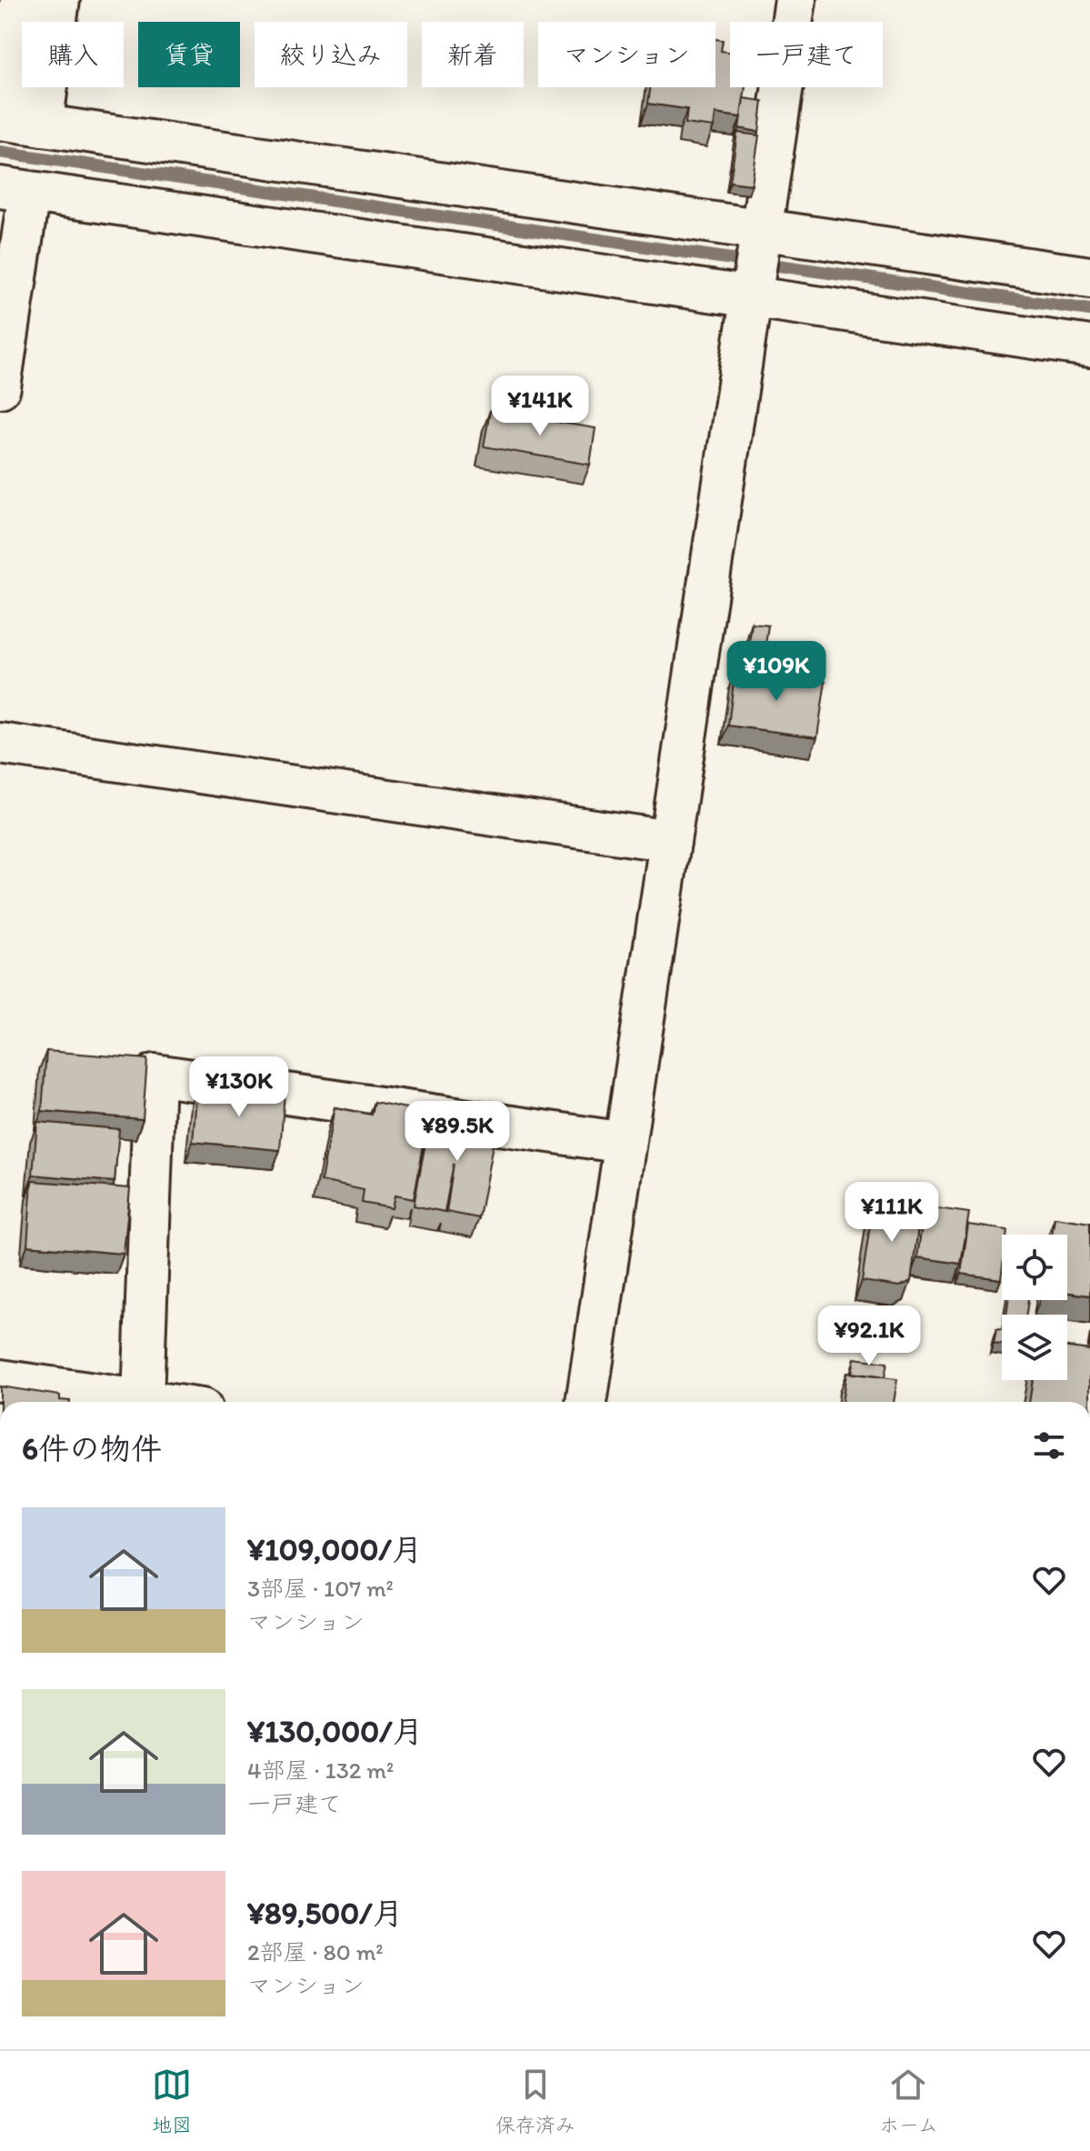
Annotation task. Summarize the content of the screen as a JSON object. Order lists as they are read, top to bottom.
{
  "page": {
    "chip": [
      "購入",
      "賃貸",
      "絞り込み",
      "新着",
      "マンション",
      "一戸建て"
    ],
    "price": [
      "¥141K",
      "¥109K",
      "¥130K",
      "¥89.5K",
      "¥111K",
      "¥92.1K"
    ],
    "heading": "6件の物件",
    "list": [
      {
        "name": "¥109,000/月",
        "note": "3部屋 · 107 m² · マンション"
      },
      {
        "name": "¥130,000/月",
        "note": "4部屋 · 132 m² · 一戸建て"
      },
      {
        "name": "¥89,500/月",
        "note": "2部屋 · 80 m² · マンション"
      }
    ],
    "tabs": ["地図", "保存済み", "ホーム"]
  }
}
